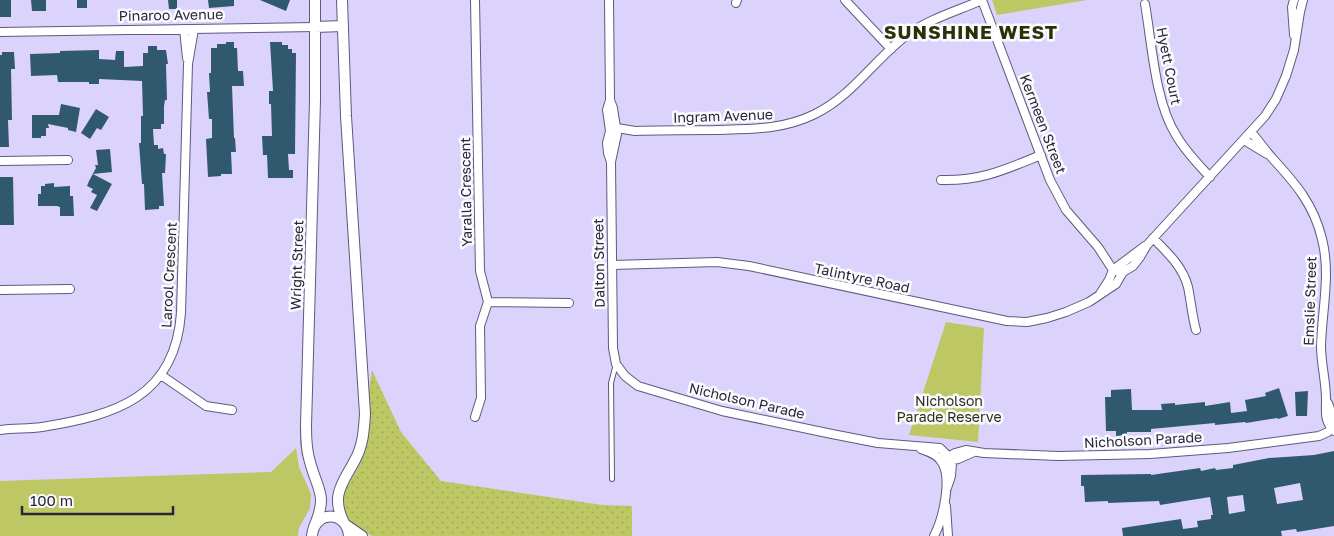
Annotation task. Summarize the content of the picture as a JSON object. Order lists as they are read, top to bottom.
{
  "streets": {
    "street": [
      "Pinaroo Avenue",
      "Hyett Court",
      "Ingram Avenue",
      "Kermeen Street",
      "Yaralla Crescent",
      "Dalton Street",
      "Wright Street",
      "Larool Crescent",
      "Talintyre Road",
      "Emslie Street",
      "Nicholson Parade"
    ]
  },
  "crossings": [
    ["Pinaroo Avenue", "Wright Street"],
    ["Pinaroo Avenue", "Larool Crescent"],
    ["Hyett Court", "Talintyre Road"],
    ["Ingram Avenue", "Kermeen Street"],
    ["Ingram Avenue", "Dalton Street"],
    ["Kermeen Street", "Talintyre Road"],
    ["Dalton Street", "Talintyre Road"],
    ["Dalton Street", "Nicholson Parade"],
    ["Talintyre Road", "Emslie Street"],
    ["Emslie Street", "Nicholson Parade"]
  ],
  "districts": ["SUNSHINE WEST"],
  "parks": ["Nicholson Parade Reserve"],
  "scale_bar": "100 m"
}
